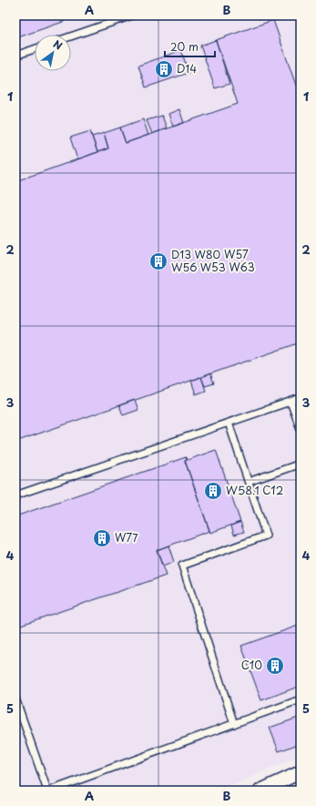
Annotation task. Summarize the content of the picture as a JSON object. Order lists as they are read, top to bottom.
{
  "places": {
    "building": [
      "D14",
      "D13 W80 W57 W56 W53 W63",
      "W58.1 C12",
      "W77",
      "C10"
    ]
  },
  "scale_bar": "20 m",
  "north": "top right",
  "grid": {
    "columns": ["A", "B"],
    "rows": [
      "1",
      "2",
      "3",
      "4",
      "5"
    ]
  }
}
